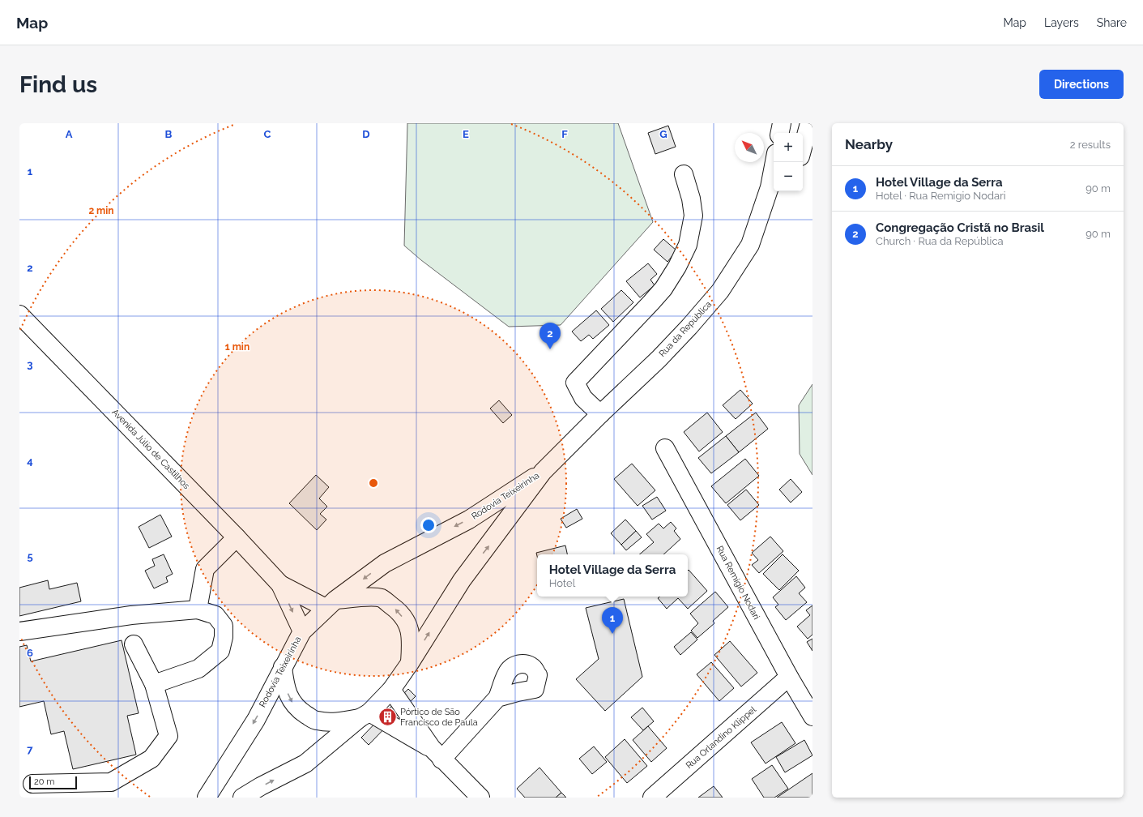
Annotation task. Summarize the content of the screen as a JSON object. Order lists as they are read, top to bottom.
{
  "streets": {
    "main road": [
      "Rua da República",
      "Avenida Júlio de Castilhos",
      "Rodovia Teixeirinha",
      "Rua Remigio Nodari",
      "Rua Orlandino Klippel"
    ]
  },
  "crossings": [
    ["Rua da República", "Rodovia Teixeirinha"],
    ["Avenida Júlio de Castilhos", "Rodovia Teixeirinha"],
    ["Rua Remigio Nodari", "Rua Orlandino Klippel"]
  ],
  "places": {
    "building": ["Pórtico de São Francisco de Paula"]
  },
  "scale_bar": "20 m",
  "north": "top left",
  "page": {
    "header": "Map",
    "nav": ["Map", "Layers", "Share"],
    "buttons": "Directions",
    "title": "Find us",
    "heading": ["Nearby", "2 results"],
    "map_buttons": ["+", "−"],
    "list": [
      {
        "mark": "1",
        "name": "Hotel Village da Serra",
        "note": "Hotel · Rua Remigio Nodari",
        "value": "90 m"
      },
      {
        "mark": "2",
        "name": "Congregação Cristã no Brasil",
        "note": "Church · Rua da República",
        "value": "90 m"
      }
    ],
    "pins": ["2", "1"],
    "popup": ["Hotel Village da Serra", "Hotel"],
    "scale": "20 m"
  },
  "grid": {
    "columns": [
      "A",
      "B",
      "C",
      "D",
      "E",
      "F",
      "G"
    ],
    "rows": [
      "1",
      "2",
      "3",
      "4",
      "5",
      "6",
      "7"
    ]
  },
  "rings": ["2 min", "1 min"]
}
